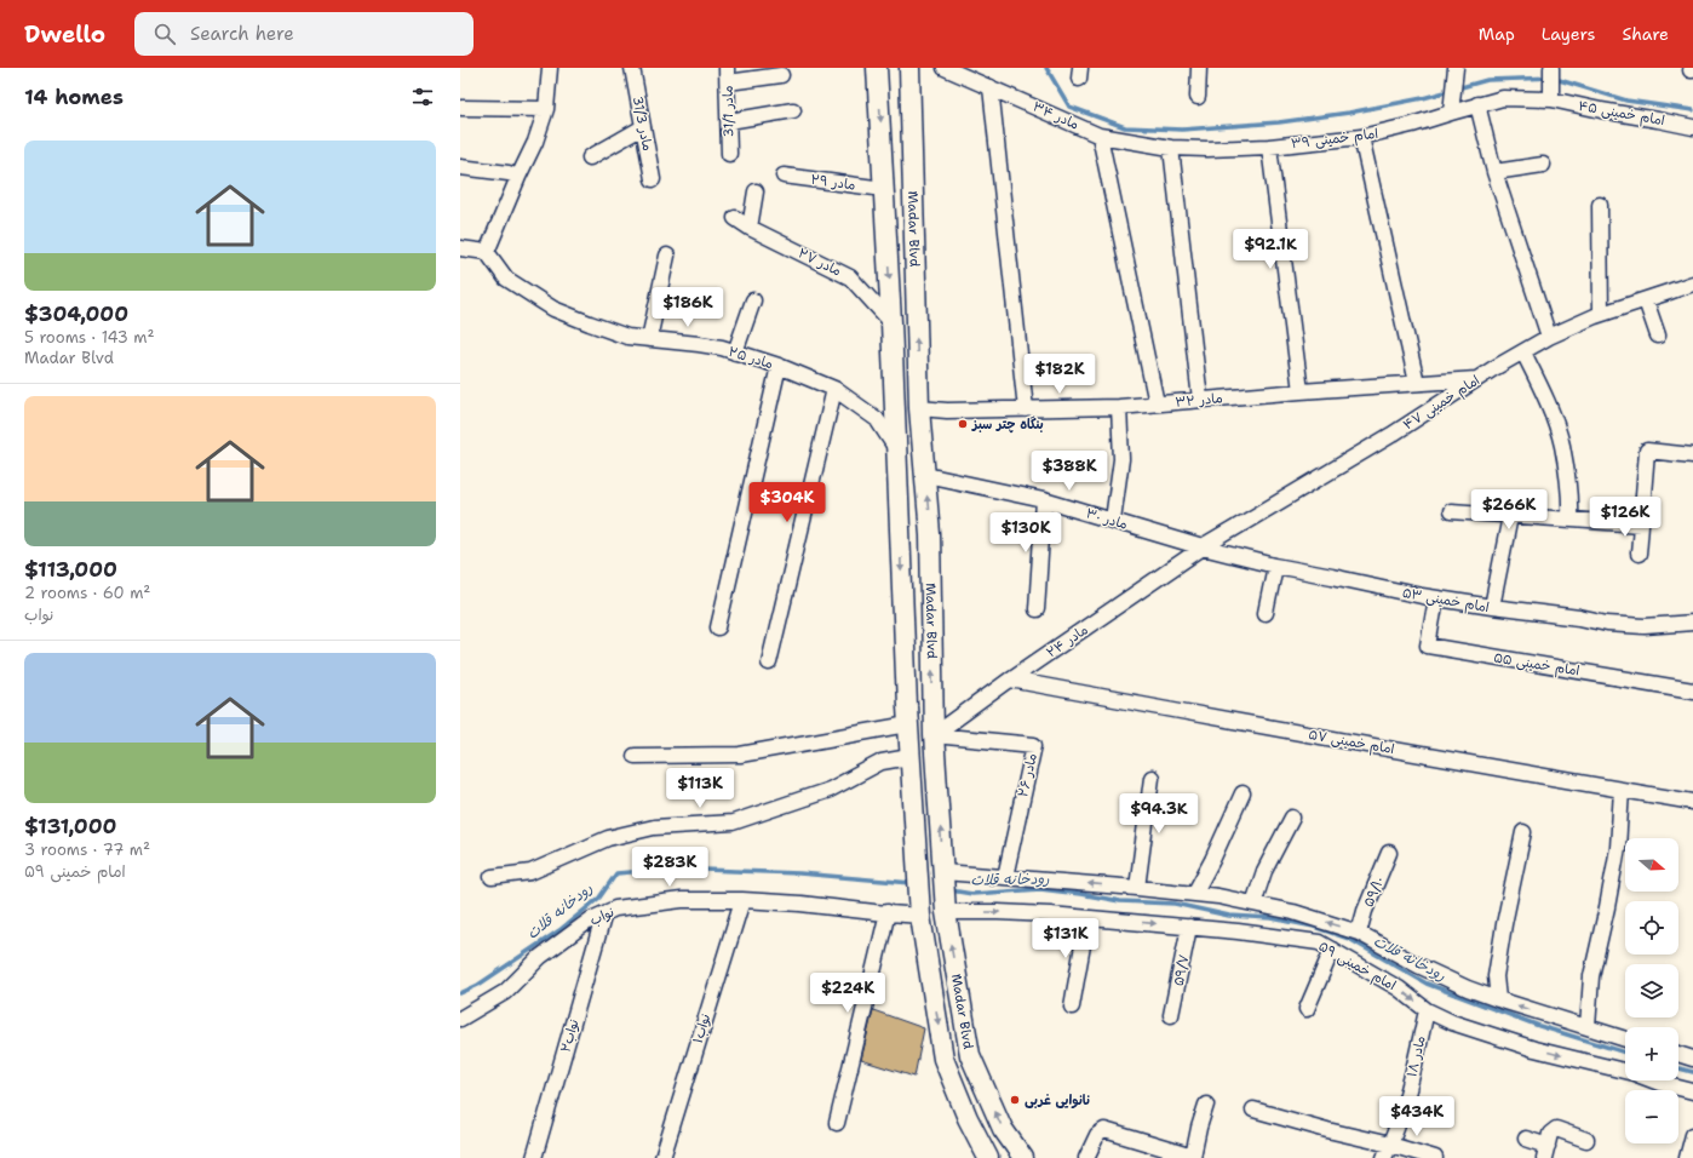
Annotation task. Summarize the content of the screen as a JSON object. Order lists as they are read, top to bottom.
{
  "streets": {
    "main road": ["Madar Blvd"],
    "street": [
      "مادر 31/1",
      "امام خمینی ۴۵",
      "مادر ۳۴",
      "مادر 31/3",
      "امام خمینی ۳۹",
      "مادر ۲۹",
      "مادر ۲۷",
      "مادر ۲۵",
      "مادر ۳۲",
      "امام خمینی ۴۷",
      "مادر ۳۰",
      "امام خمینی ۵۳",
      "مادر ۲۴",
      "امام خمینی ۵۵",
      "امام خمینی ۵۷",
      "مادر ۲۶",
      "۵۹/۱۰",
      "نواب",
      "امام خمینی ۵۹",
      "۵۹/۷",
      "نواب۱",
      "نواب۲",
      "مادر ۱۸"
    ]
  },
  "crossings": [
    ["امام خمینی ۴۵", "امام خمینی ۳۹"],
    ["مادر ۳۴", "امام خمینی ۳۹"],
    ["مادر ۲۹", "Madar Blvd"],
    ["Madar Blvd", "مادر ۲۷"],
    ["Madar Blvd", "مادر ۲۵"],
    ["Madar Blvd", "مادر ۳۲"],
    ["Madar Blvd", "مادر ۳۰"],
    ["Madar Blvd", "مادر ۲۴"],
    ["Madar Blvd", "مادر ۲۶"],
    ["Madar Blvd", "نواب"],
    ["Madar Blvd", "امام خمینی ۵۹"],
    ["مادر ۳۲", "امام خمینی ۴۷"],
    ["امام خمینی ۴۷", "مادر ۳۰"],
    ["امام خمینی ۴۷", "امام خمینی ۵۳"],
    ["امام خمینی ۴۷", "مادر ۲۴"],
    ["مادر ۳۰", "امام خمینی ۵۳"],
    ["مادر ۳۰", "مادر ۲۴"],
    ["امام خمینی ۵۳", "مادر ۲۴"],
    ["امام خمینی ۵۳", "امام خمینی ۵۵"],
    ["مادر ۲۴", "امام خمینی ۵۷"],
    ["مادر ۲۴", "مادر ۲۶"],
    ["مادر ۲۶", "امام خمینی ۵۹"],
    ["۵۹/۱۰", "امام خمینی ۵۹"],
    ["نواب", "نواب۱"],
    ["نواب", "نواب۲"],
    ["امام خمینی ۵۹", "۵۹/۷"],
    ["امام خمینی ۵۹", "مادر ۱۸"]
  ],
  "water": ["رودخانه قلات"],
  "places": ["بنگاه چتر سبز", "نانوایی غربی"],
  "north": "right",
  "page": {
    "header": "Dwello",
    "search": "Search here",
    "nav": ["Map", "Layers", "Share"],
    "heading": "14 homes",
    "list": [
      {
        "name": "$304,000",
        "note": "5 rooms · 143 m² · Madar Blvd"
      },
      {
        "name": "$113,000",
        "note": "2 rooms · 60 m² · نواب"
      },
      {
        "name": "$131,000",
        "note": "3 rooms · 77 m² · امام خمینی ۵۹"
      }
    ],
    "price": [
      "$92.1K",
      "$186K",
      "$182K",
      "$388K",
      "$304K",
      "$266K",
      "$126K",
      "$130K",
      "$113K",
      "$94.3K",
      "$283K",
      "$131K",
      "$224K",
      "$434K"
    ],
    "map_buttons": ["+", "−"]
  }
}
